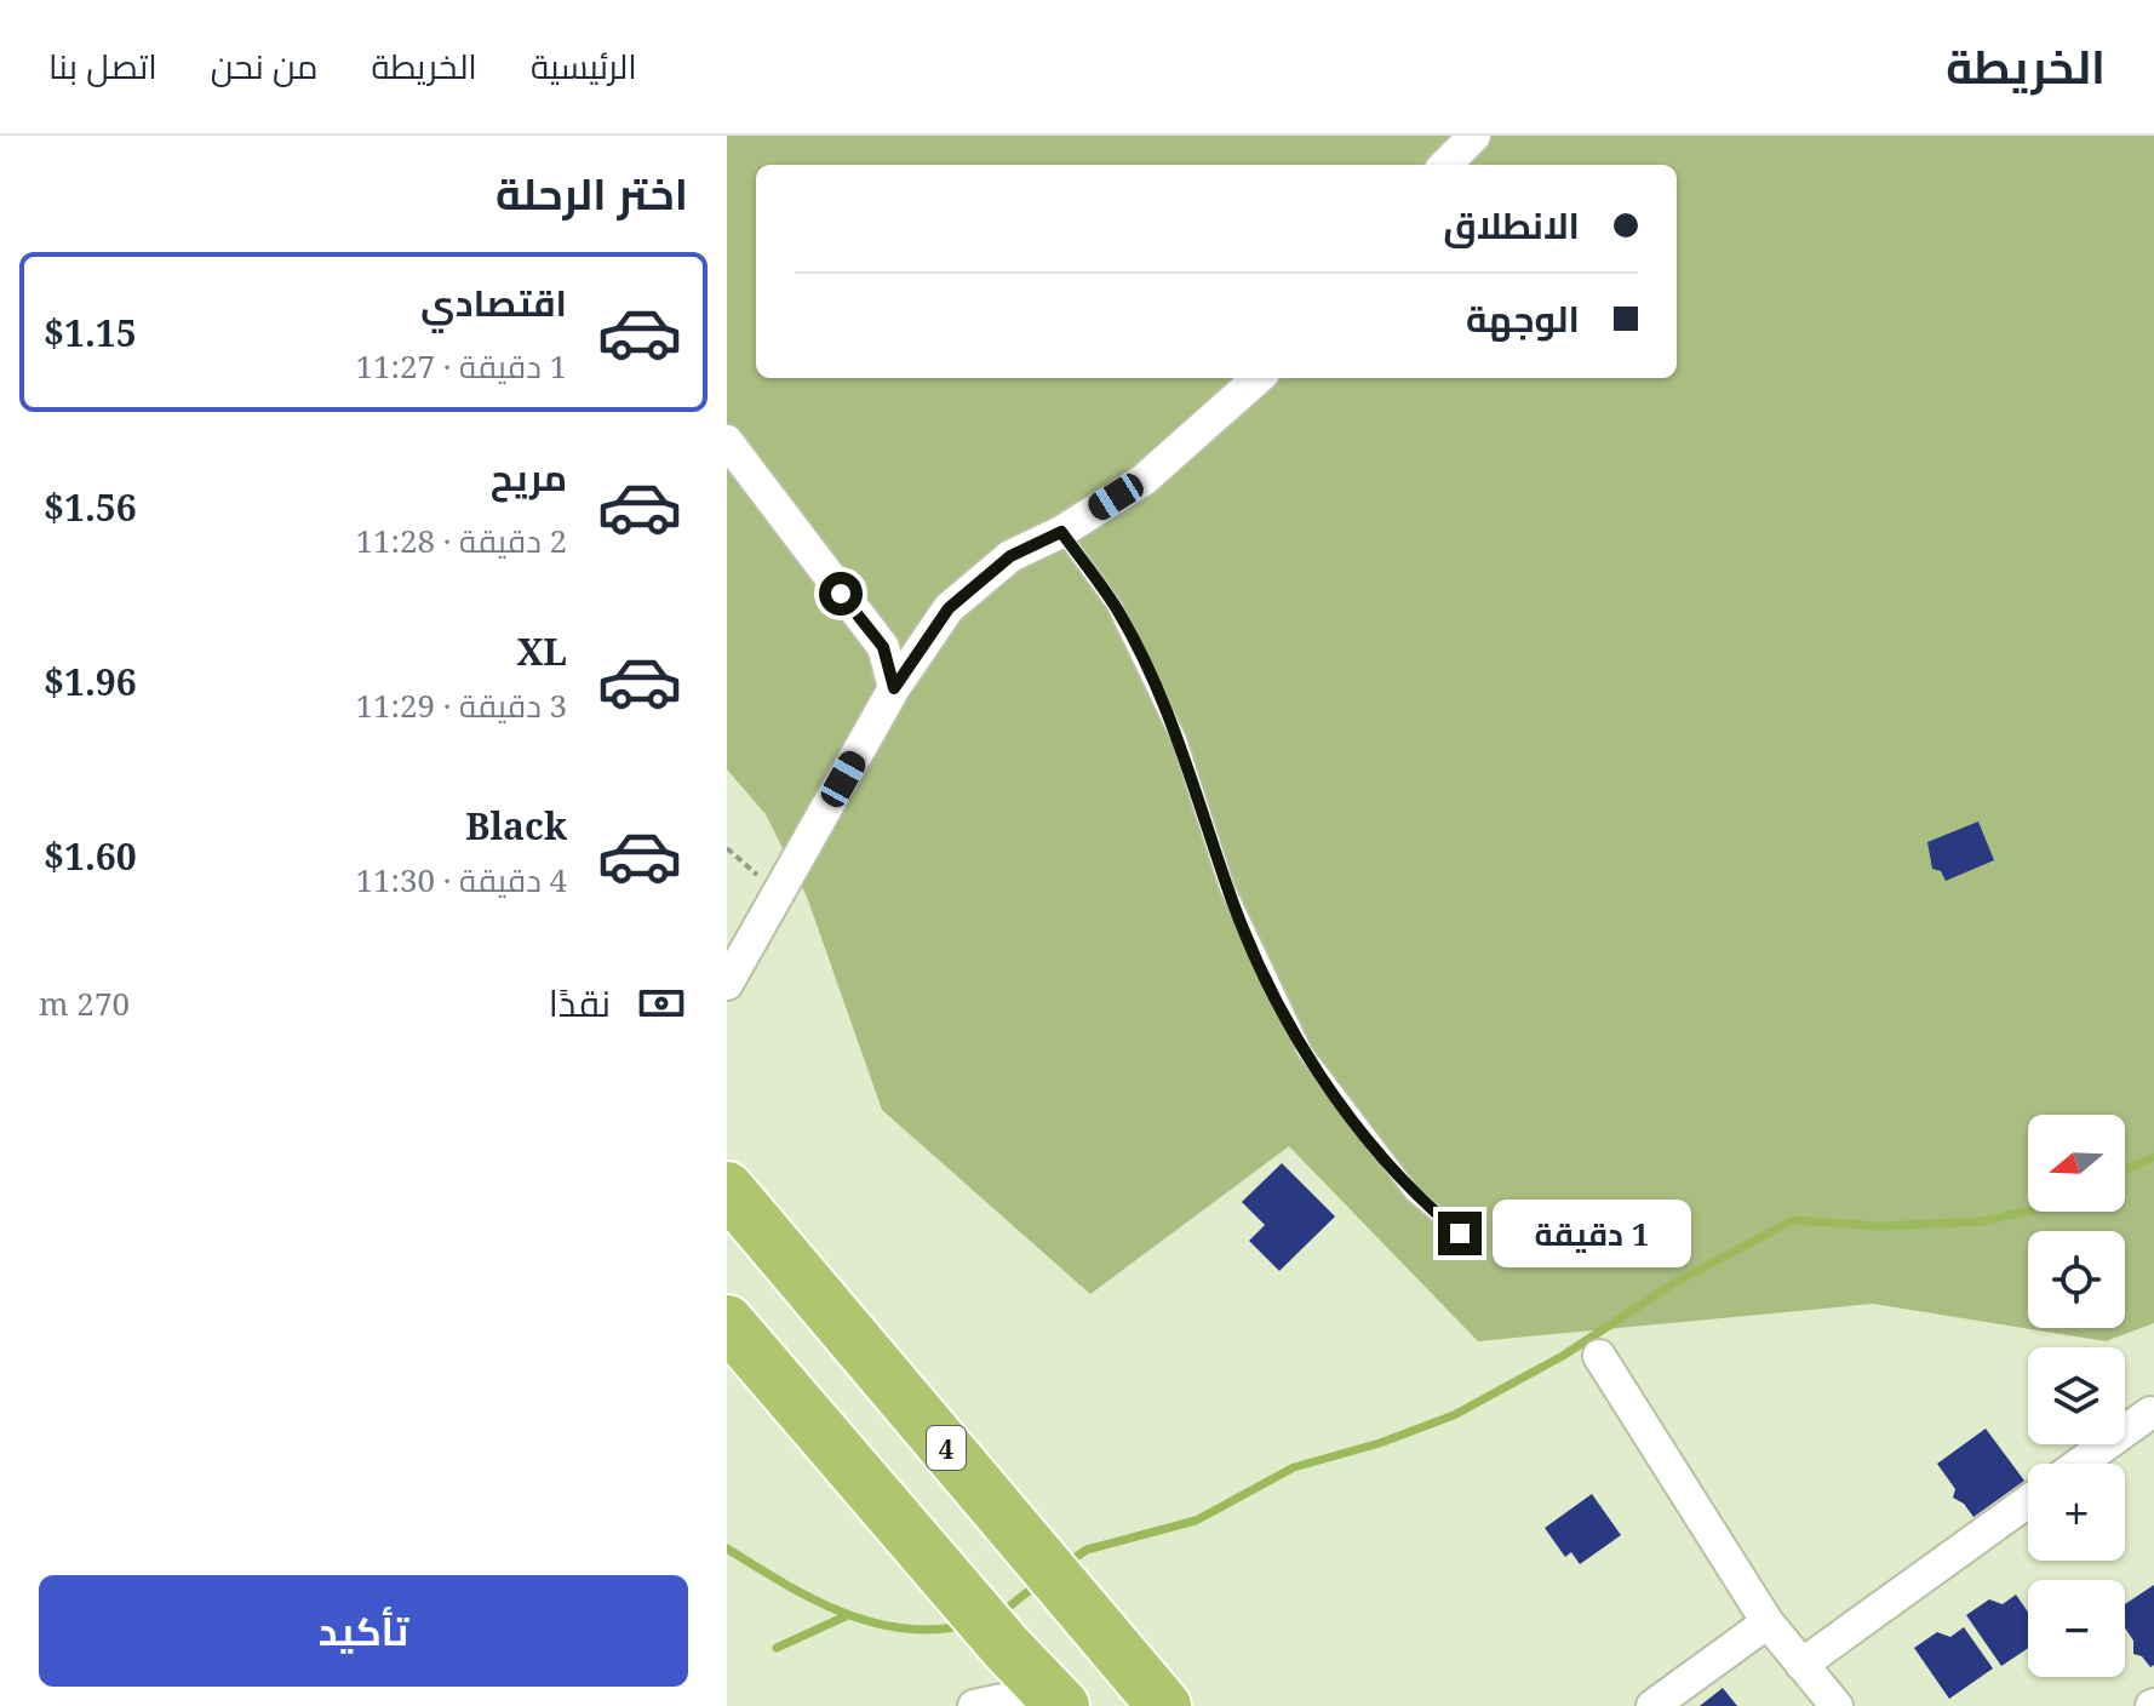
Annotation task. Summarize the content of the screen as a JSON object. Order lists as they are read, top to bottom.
{
  "streets": {
    "highway": ["4"]
  },
  "north": "left",
  "page": {
    "header": "الخريطة",
    "nav": [
      "الرئيسية",
      "الخريطة",
      "من نحن",
      "اتصل بنا"
    ],
    "heading": "اختر الرحلة",
    "banner": ["الانطلاق", "الوجهة"],
    "list": [
      {
        "name": "اقتصادي",
        "note": "1 دقيقة · 11:27",
        "value": "$1.15"
      },
      {
        "name": "مريح",
        "note": "2 دقيقة · 11:28",
        "value": "$1.56"
      },
      {
        "name": "XL",
        "note": "3 دقيقة · 11:29",
        "value": "$1.96"
      },
      {
        "name": "Black",
        "note": "4 دقيقة · 11:30",
        "value": "$1.60"
      }
    ],
    "pay": ["نقدًا", "270 m"],
    "map_buttons": ["+", "−"],
    "bubble": "1 دقيقة",
    "buttons": "تأكيد"
  }
}
